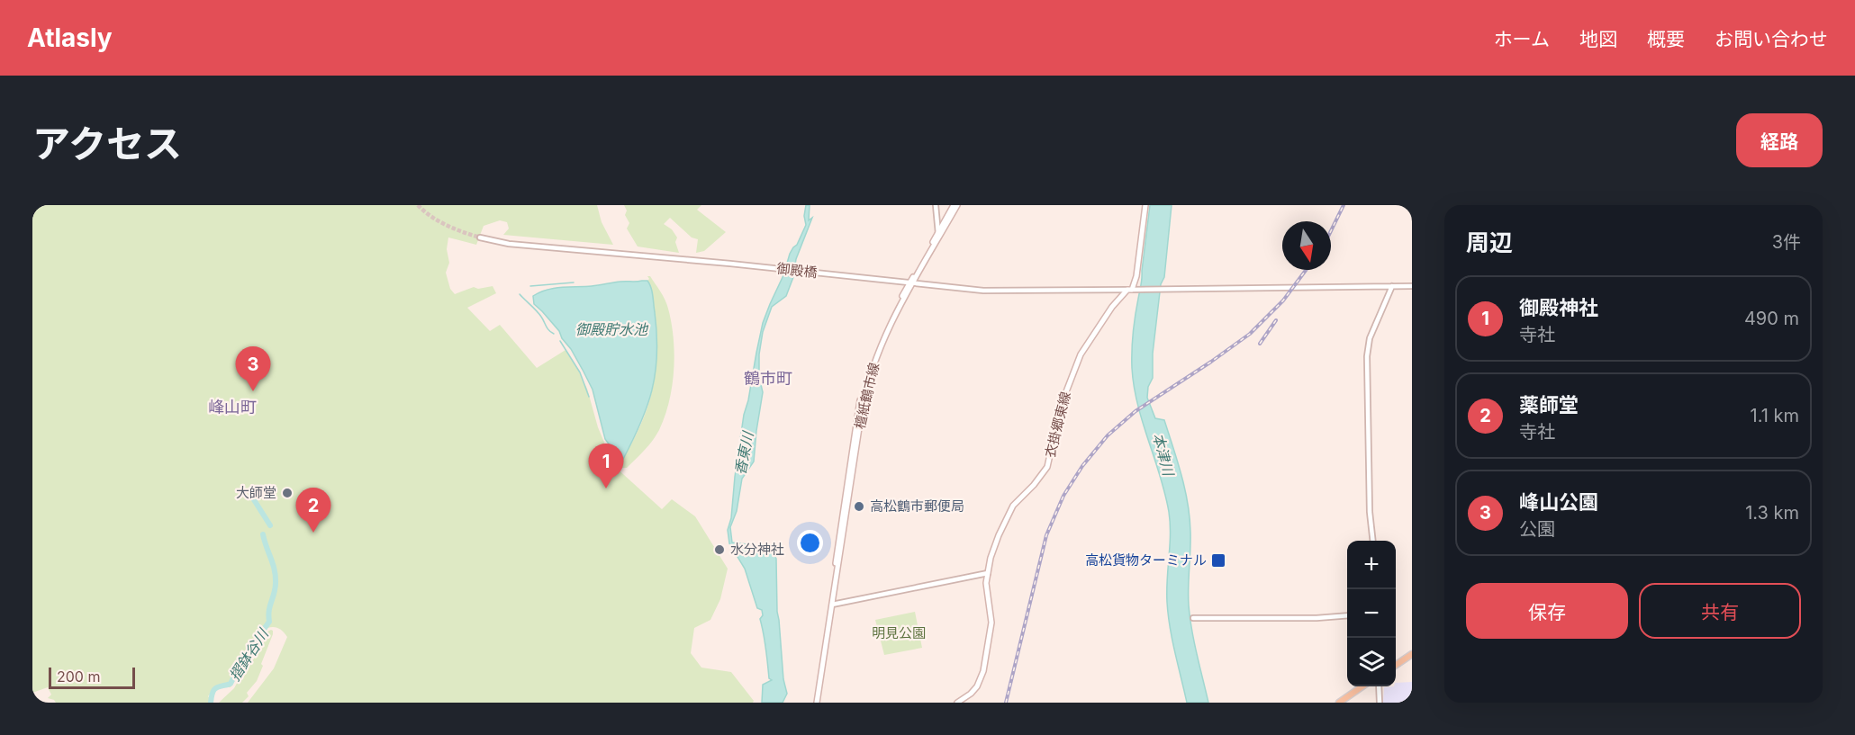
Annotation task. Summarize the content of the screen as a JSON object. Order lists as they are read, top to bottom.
{
  "streets": {
    "main road": ["檀紙鶴市線", "衣掛郷東線"],
    "street": ["御殿橋"]
  },
  "crossings": [
    ["御殿橋", "檀紙鶴市線"],
    ["御殿橋", "衣掛郷東線"]
  ],
  "districts": ["鶴市町", "峰山町"],
  "water": [
    "御殿貯水池",
    "香東川",
    "本津川",
    "摺鉢谷川"
  ],
  "parks": ["明見公園"],
  "places": {
    "other": ["大師堂", "高松鶴市郵便局", "水分神社"],
    "transit": ["高松貨物ターミナル"]
  },
  "scale_bar": "200 m",
  "north": "bottom",
  "page": {
    "header": "Atlasly",
    "nav": [
      "ホーム",
      "地図",
      "概要",
      "お問い合わせ"
    ],
    "title": "アクセス",
    "buttons": [
      "経路",
      ["保存", "共有"]
    ],
    "heading": ["周辺", "3件"],
    "list": [
      {
        "mark": "1",
        "name": "御殿神社",
        "note": "寺社",
        "value": "490 m"
      },
      {
        "mark": "2",
        "name": "薬師堂",
        "note": "寺社",
        "value": "1.1 km"
      },
      {
        "mark": "3",
        "name": "峰山公園",
        "note": "公園",
        "value": "1.3 km"
      }
    ],
    "pins": ["3", "1", "2"],
    "map_buttons": ["+", "−"],
    "scale": "200 m"
  }
}
